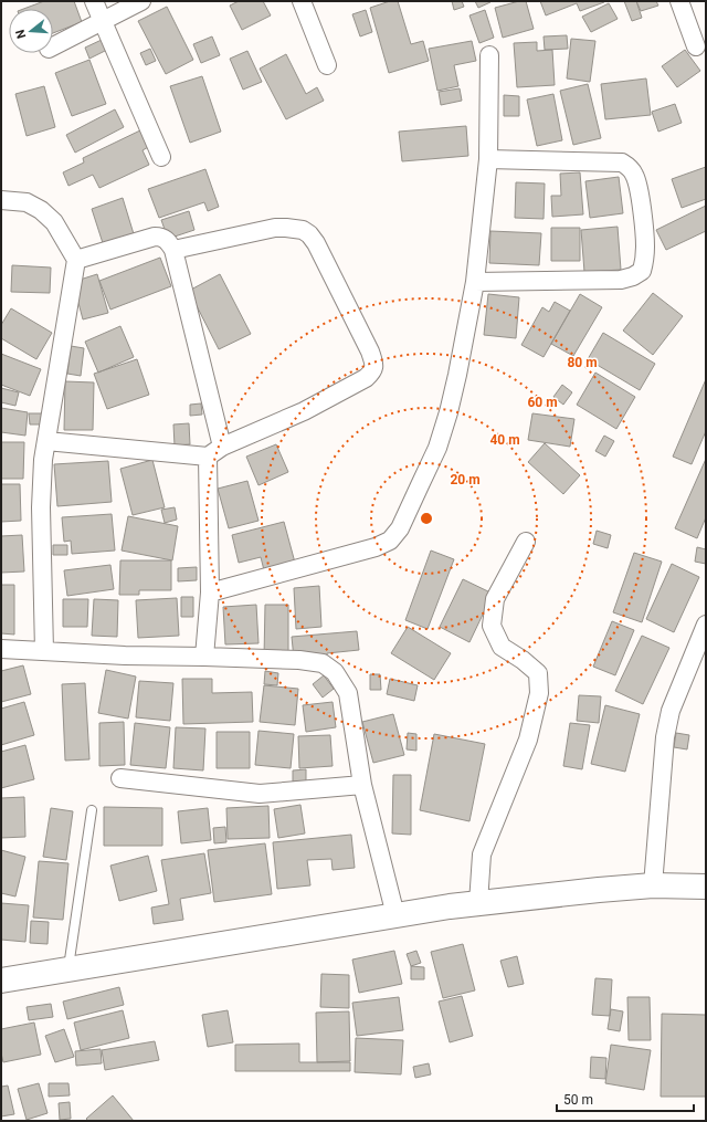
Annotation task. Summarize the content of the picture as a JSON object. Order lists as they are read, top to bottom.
{
  "scale_bar": "50 m",
  "north": "left",
  "rings": [
    "80 m",
    "60 m",
    "40 m",
    "20 m"
  ]
}
